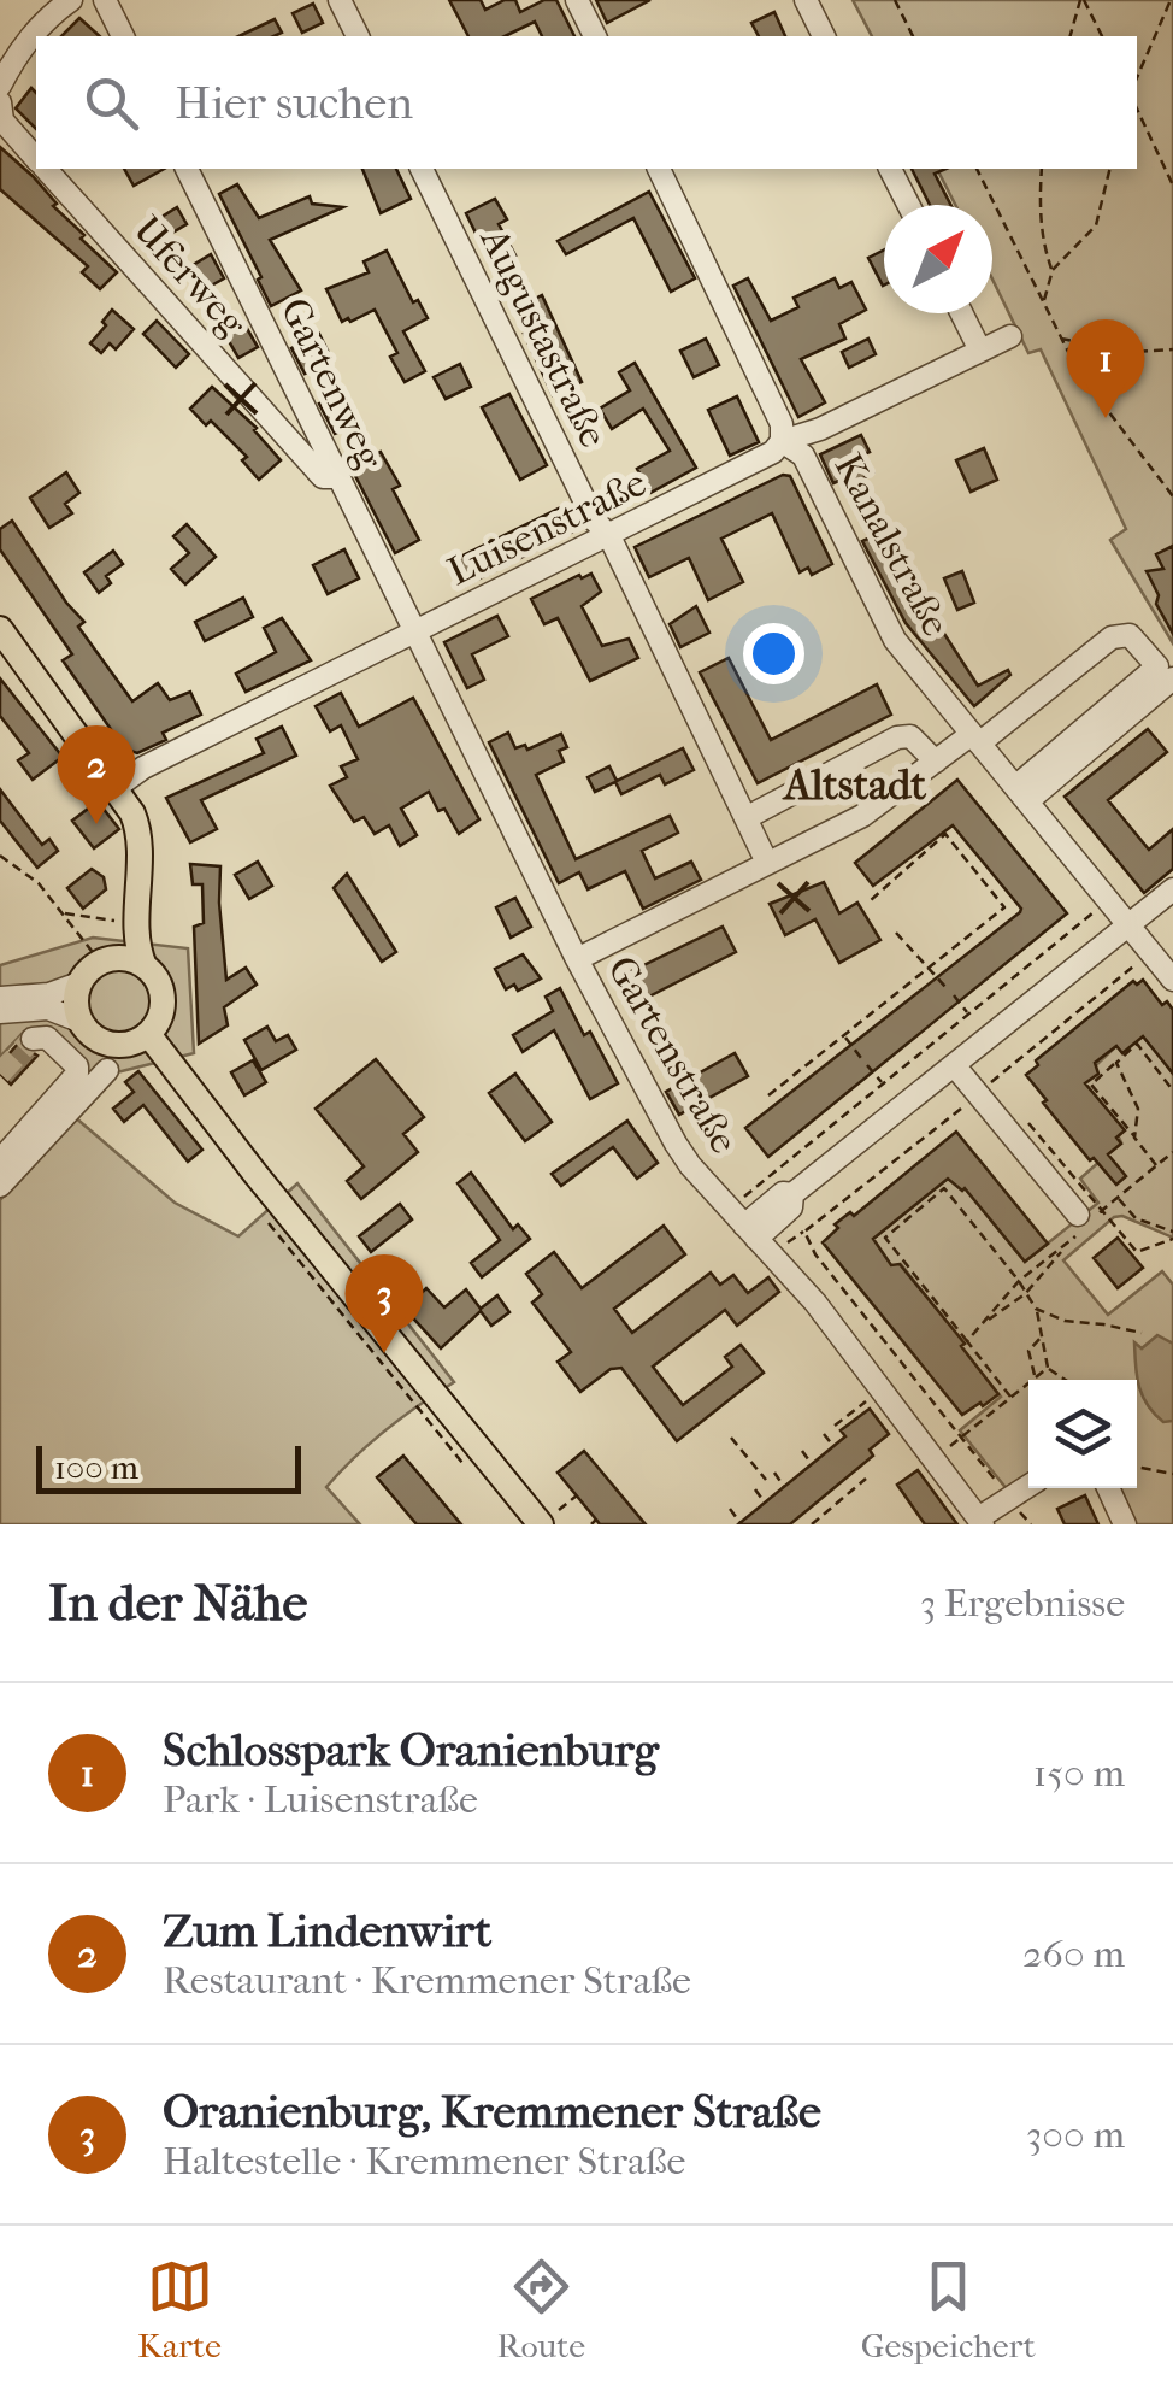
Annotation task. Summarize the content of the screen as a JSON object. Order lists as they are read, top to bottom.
{
  "streets": {
    "street": [
      "Uferweg",
      "Augustastraße",
      "Gartenweg",
      "Luisenstraße",
      "Kanalstraße",
      "Gartenstraße"
    ]
  },
  "crossings": [
    ["Uferweg", "Gartenweg"],
    ["Augustastraße", "Luisenstraße"],
    ["Gartenweg", "Luisenstraße"],
    ["Gartenweg", "Gartenstraße"],
    ["Luisenstraße", "Kanalstraße"],
    ["Luisenstraße", "Gartenstraße"]
  ],
  "districts": ["Altstadt"],
  "scale_bar": "100 m",
  "north": "top right",
  "page": {
    "search": "Hier suchen",
    "pins": ["1", "2", "3"],
    "scale": "100 m",
    "heading": ["In der Nähe", "3 Ergebnisse"],
    "list": [
      {
        "mark": "1",
        "name": "Schlosspark Oranienburg",
        "note": "Park · Luisenstraße",
        "value": "150 m"
      },
      {
        "mark": "2",
        "name": "Zum Lindenwirt",
        "note": "Restaurant · Kremmener Straße",
        "value": "260 m"
      },
      {
        "mark": "3",
        "name": "Oranienburg, Kremmener Straße",
        "note": "Haltestelle · Kremmener Straße",
        "value": "300 m"
      }
    ],
    "nav": ["Karte", "Route", "Gespeichert"]
  }
}
